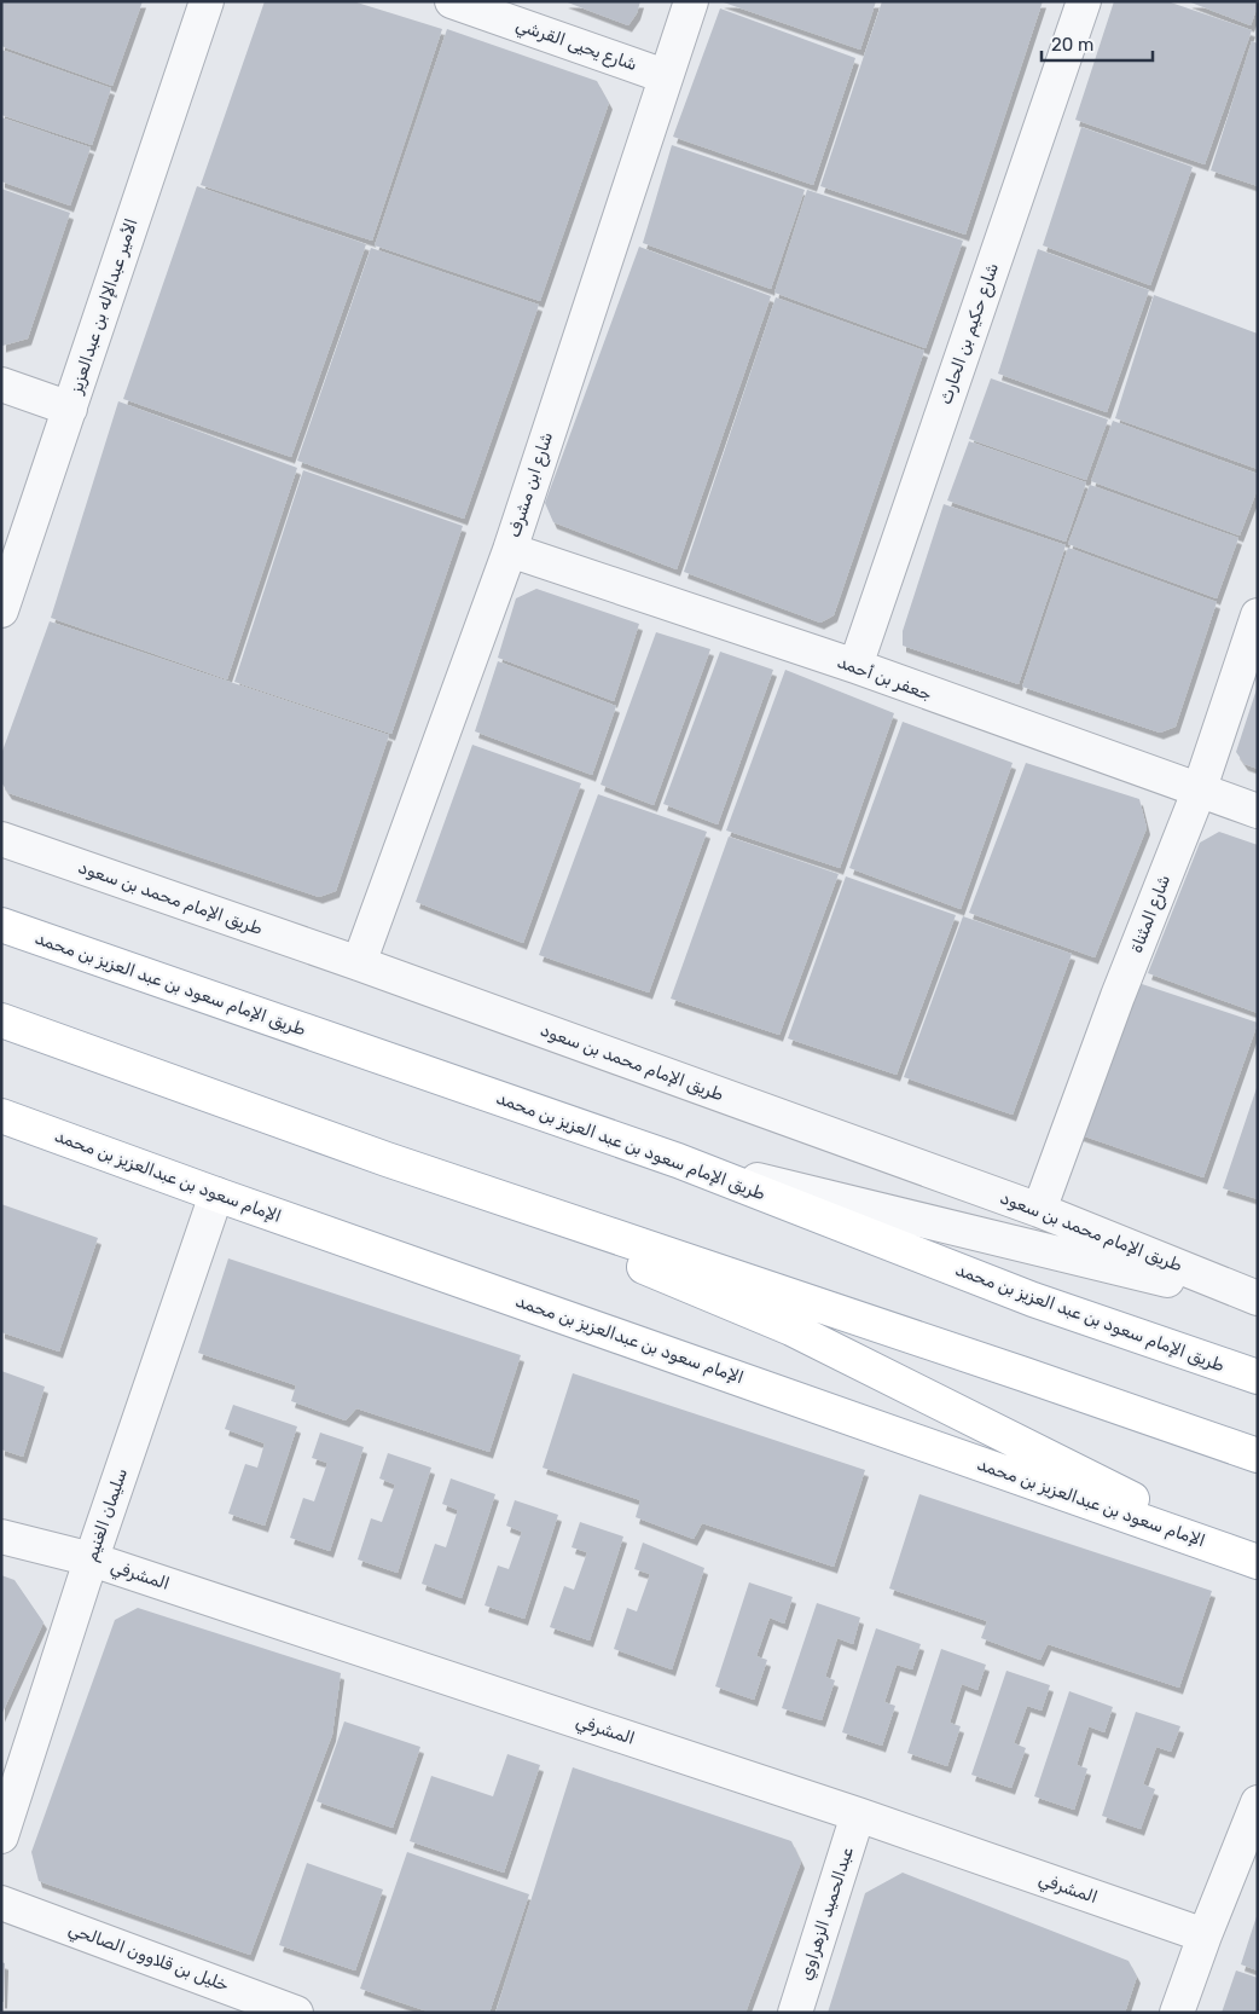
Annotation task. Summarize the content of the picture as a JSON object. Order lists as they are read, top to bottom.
{
  "streets": {
    "main road": ["طريق الإمام سعود بن عبد العزيز بن محمد", "الإمام سعود بن عبدالعزيز بن محمد"],
    "street": [
      "شارع يحيى القرشي",
      "الأمير عبدالإله بن عبدالعزيز",
      "شارع حكيم بن الحارث",
      "شارع ابن مشرف",
      "جعفر بن أحمد",
      "طريق الإمام محمد بن سعود",
      "شارع المثناة",
      "سليمان الغنيم",
      "المشرفي",
      "عبدالحميد الزهراوي",
      "خليل بن قلاوون الصالحي"
    ]
  },
  "crossings": [
    ["شارع يحيى القرشي", "شارع ابن مشرف"],
    ["شارع حكيم بن الحارث", "جعفر بن أحمد"],
    ["شارع ابن مشرف", "جعفر بن أحمد"],
    ["شارع ابن مشرف", "طريق الإمام محمد بن سعود"],
    ["جعفر بن أحمد", "شارع المثناة"],
    ["طريق الإمام محمد بن سعود", "شارع المثناة"],
    ["الإمام سعود بن عبدالعزيز بن محمد", "سليمان الغنيم"],
    ["سليمان الغنيم", "المشرفي"],
    ["المشرفي", "عبدالحميد الزهراوي"]
  ],
  "scale_bar": "20 m"
}
